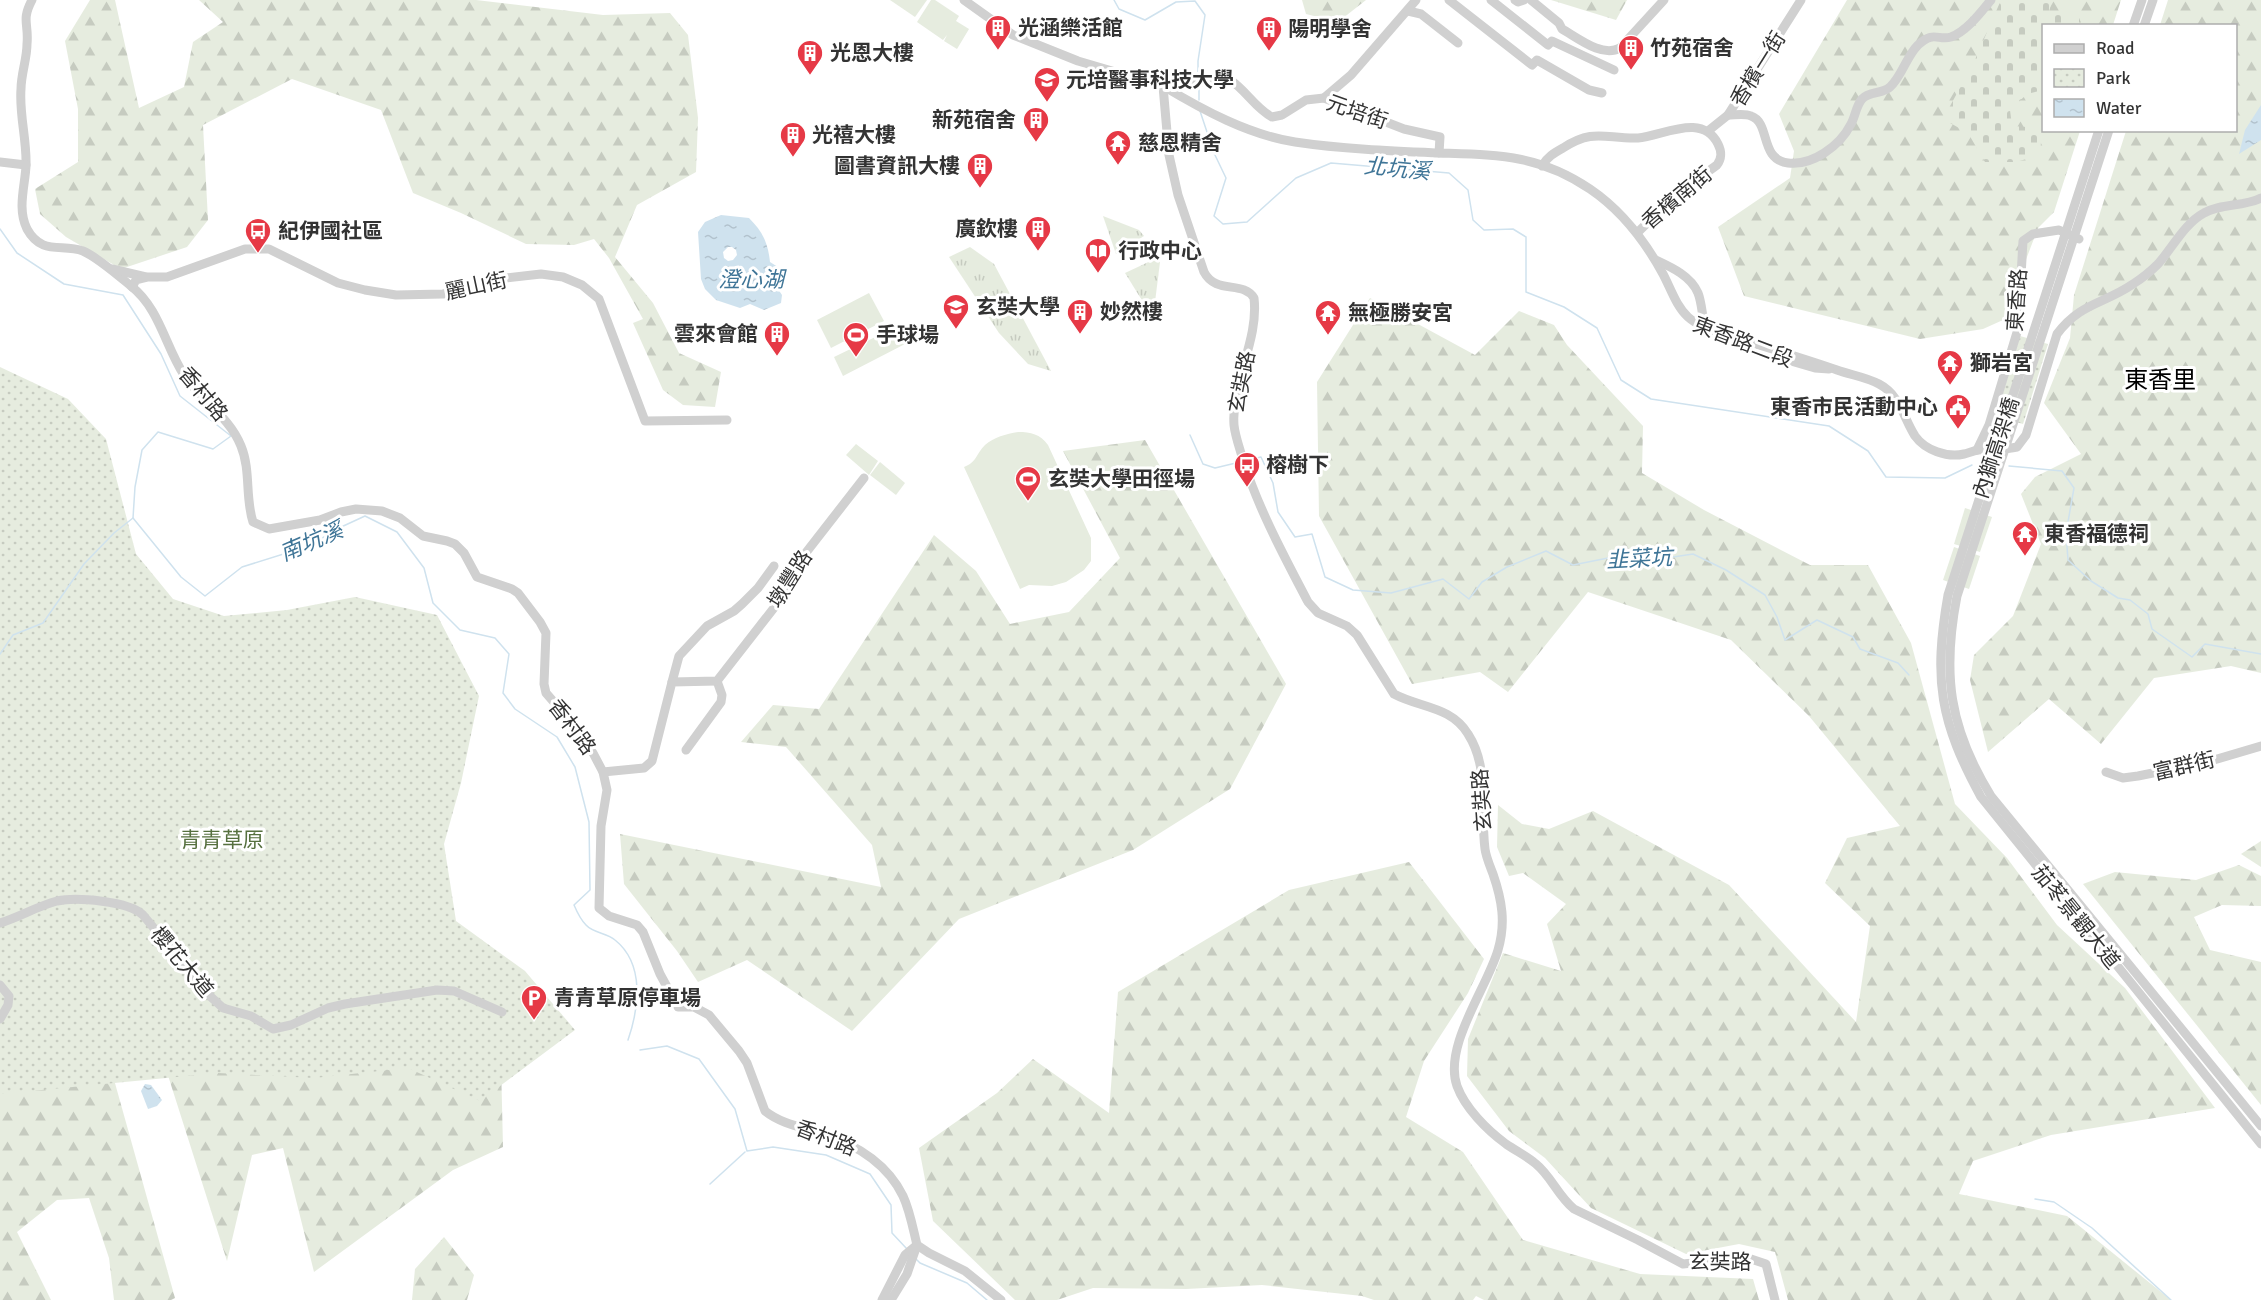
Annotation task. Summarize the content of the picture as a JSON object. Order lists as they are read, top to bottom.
{
  "streets": {
    "street": [
      "香檳一街",
      "元培街",
      "香檳南街",
      "麗山街",
      "東香路",
      "東香路二段",
      "玄奘路",
      "香村路",
      "內獅高架橋",
      "墩豐路",
      "富群街",
      "茄苳景觀大道",
      "櫻花大道"
    ]
  },
  "crossings": [
    ["香檳一街", "香檳南街"],
    ["元培街", "玄奘路"],
    ["香檳南街", "東香路二段"],
    ["麗山街", "香村路"],
    ["東香路", "東香路二段"],
    ["東香路", "內獅高架橋"],
    ["香村路", "墩豐路"],
    ["內獅高架橋", "茄苳景觀大道"]
  ],
  "districts": ["東香里"],
  "water": [
    "北坑溪",
    "澄心湖",
    "南坑溪",
    "韭菜坑"
  ],
  "parks": ["青青草原"],
  "places": {
    "building": [
      "光涵樂活館",
      "陽明學舍",
      "竹苑宿舍",
      "光恩大樓",
      "新苑宿舍",
      "光禧大樓",
      "圖書資訊大樓",
      "廣欽樓",
      "妙然樓",
      "雲來會館"
    ],
    "school or university": ["元培醫事科技大學", "玄奘大學"],
    "temple": [
      "慈恩精舍",
      "無極勝安宮",
      "獅岩宮",
      "東香福德祠"
    ],
    "bus stop": ["紀伊國社區", "榕樹下"],
    "library": ["行政中心"],
    "sports": ["手球場", "玄奘大學田徑場"],
    "public building": ["東香市民活動中心"],
    "parking": ["青青草原停車場"]
  },
  "legend": ["Road", "Park", "Water"]
}
